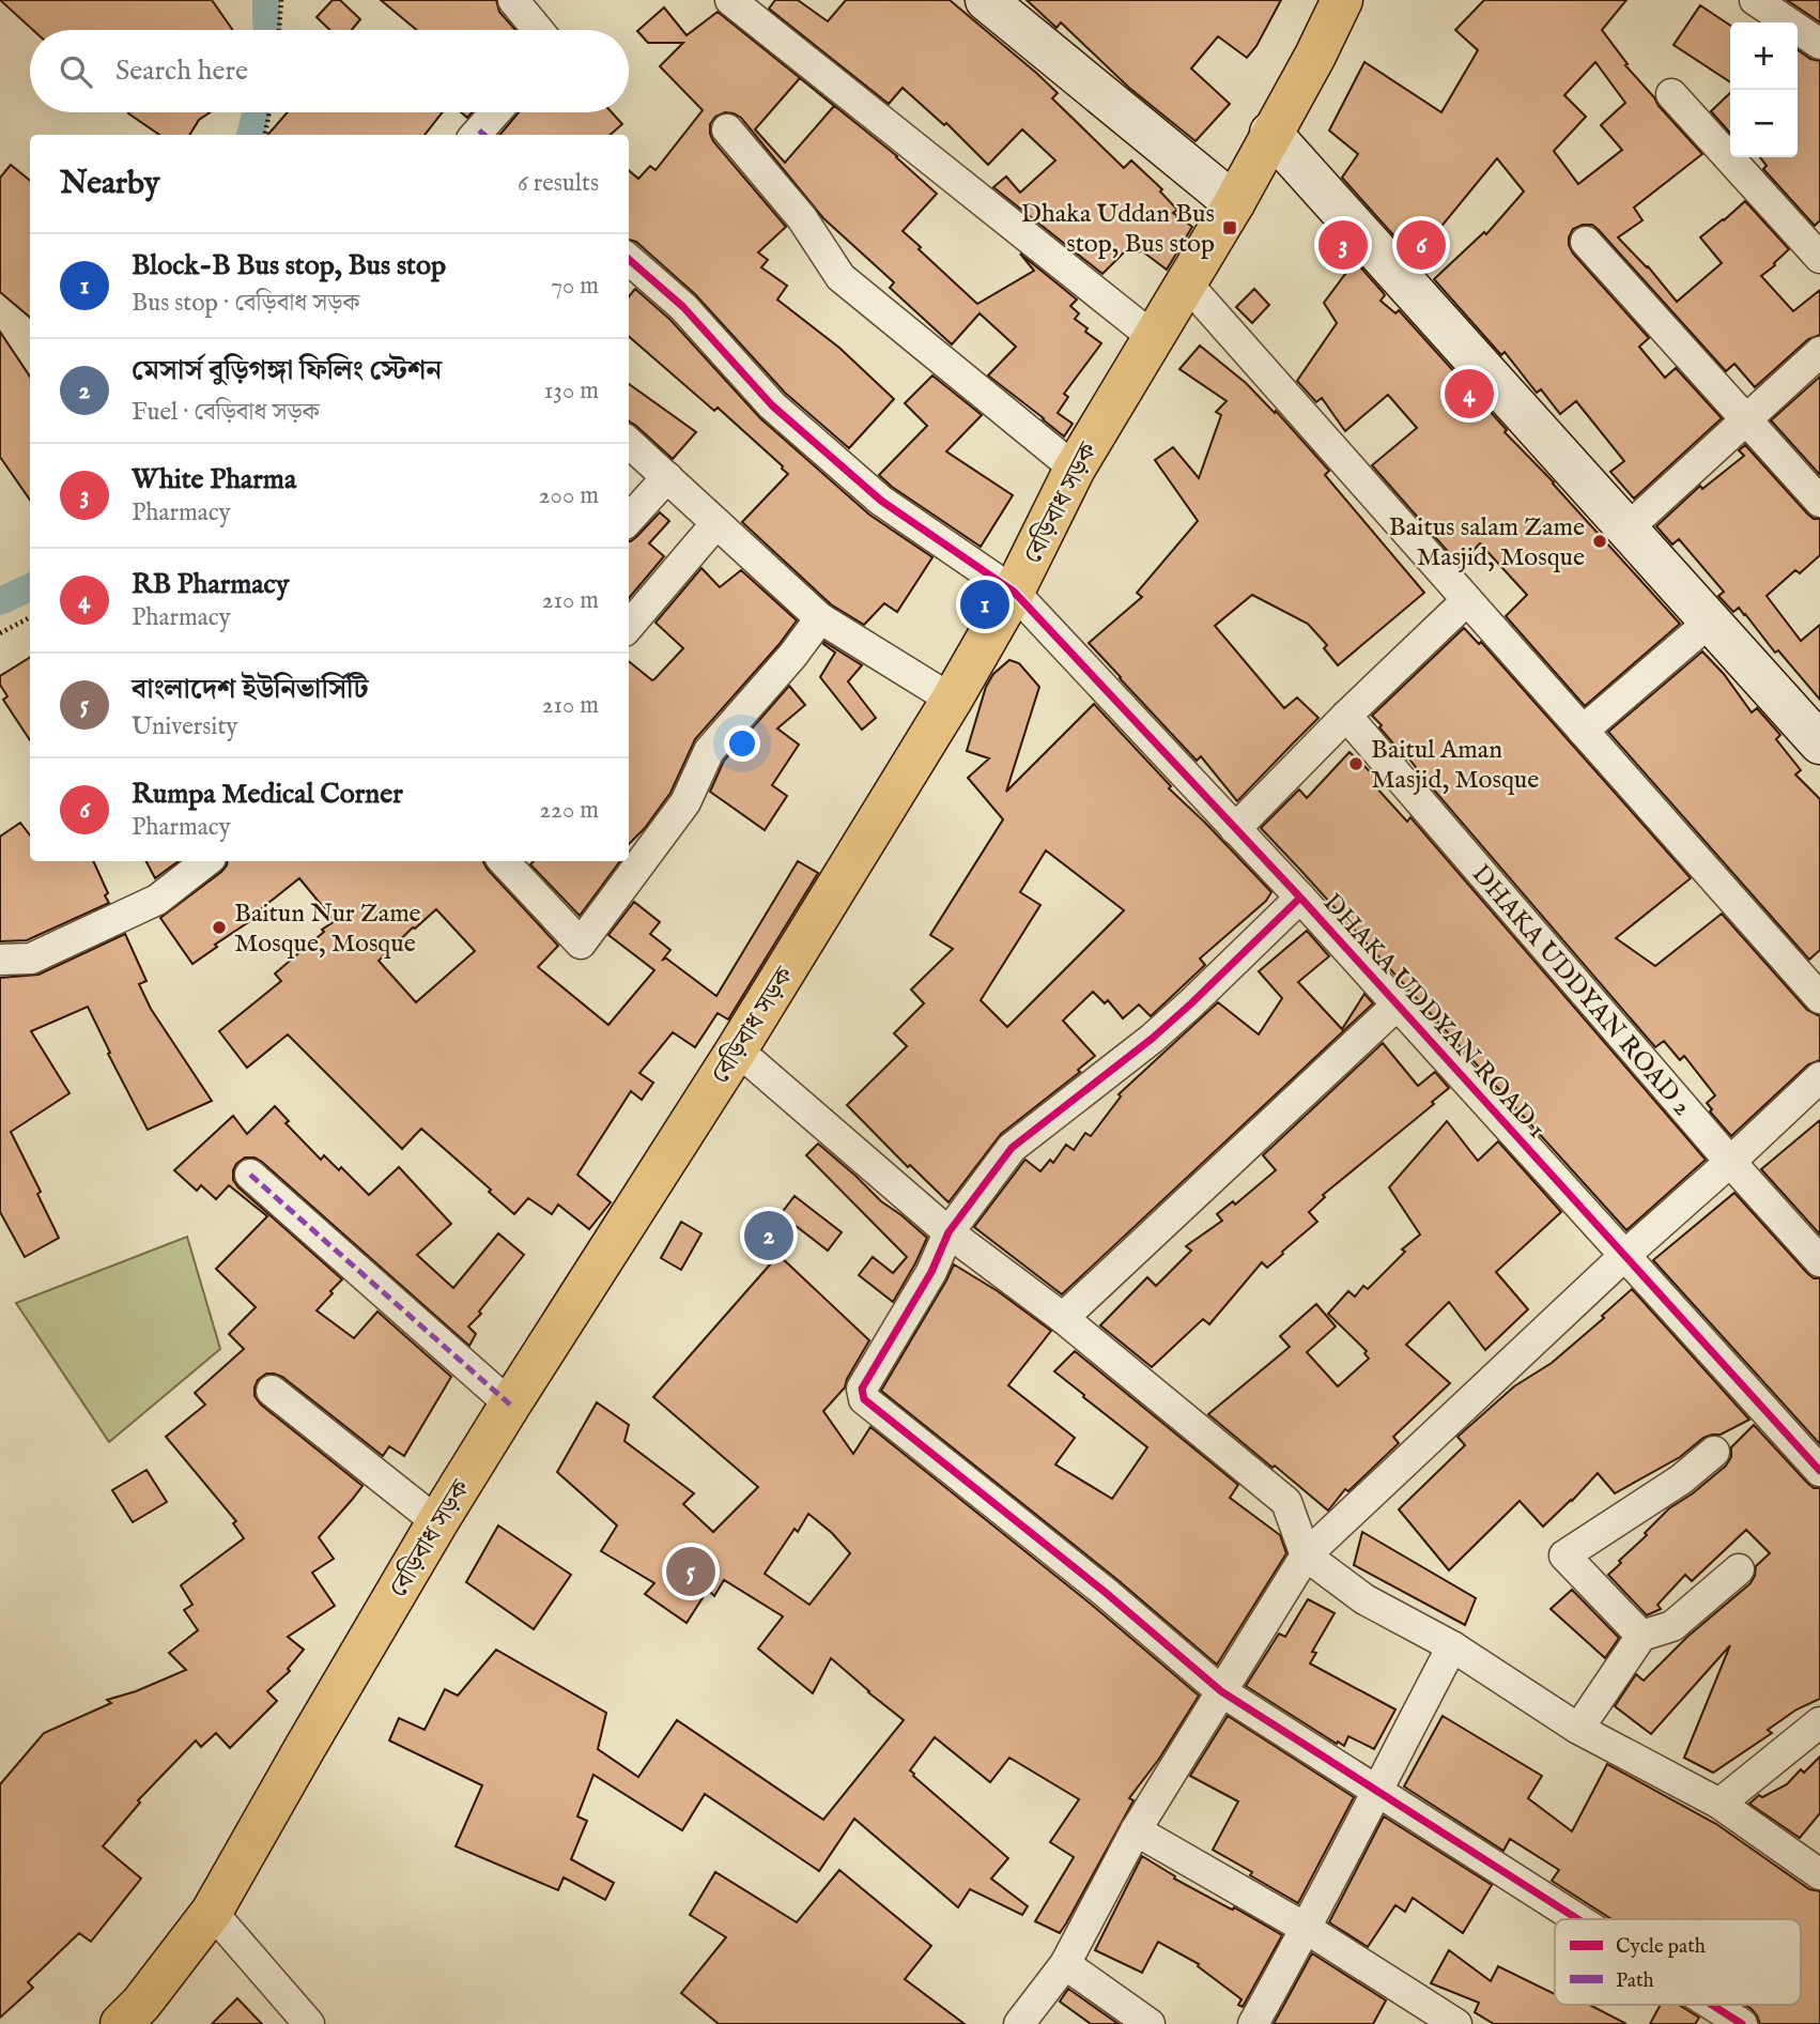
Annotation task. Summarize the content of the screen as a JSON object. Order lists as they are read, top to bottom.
{
  "streets": {
    "highway": ["বেড়িবাধ সড়ক"],
    "street": ["DHAKA UDDYAN ROAD 2", "DHAKA UDDYAN ROAD 1"]
  },
  "crossings": [
    ["বেড়িবাধ সড়ক", "DHAKA UDDYAN ROAD 1"]
  ],
  "places": {
    "transit": ["Dhaka Uddan Bus stop, Bus stop"],
    "other": ["Baitus salam Zame Masjid, Mosque", "Baitul Aman Masjid, Mosque", "Baitun Nur Zame Mosque, Mosque"]
  },
  "legend": ["Cycle path", "Path"],
  "page": {
    "map_buttons": ["+", "−"],
    "search": "Search here",
    "heading": ["Nearby", "6 results"],
    "pins": [
      "3",
      "6",
      "4",
      "1",
      "2",
      "5"
    ],
    "list": [
      {
        "mark": "1",
        "name": "Block-B Bus stop, Bus stop",
        "note": "Bus stop · বেড়িবাধ সড়ক",
        "value": "70 m"
      },
      {
        "mark": "2",
        "name": "মেসার্স বুড়িগঙ্গা ফিলিং স্টেশন",
        "note": "Fuel · বেড়িবাধ সড়ক",
        "value": "130 m"
      },
      {
        "mark": "3",
        "name": "White Pharma",
        "note": "Pharmacy",
        "value": "200 m"
      },
      {
        "mark": "4",
        "name": "RB Pharmacy",
        "note": "Pharmacy",
        "value": "210 m"
      },
      {
        "mark": "5",
        "name": "বাংলাদেশ ইউনিভার্সিটি",
        "note": "University",
        "value": "210 m"
      },
      {
        "mark": "6",
        "name": "Rumpa Medical Corner",
        "note": "Pharmacy",
        "value": "220 m"
      }
    ]
  }
}
